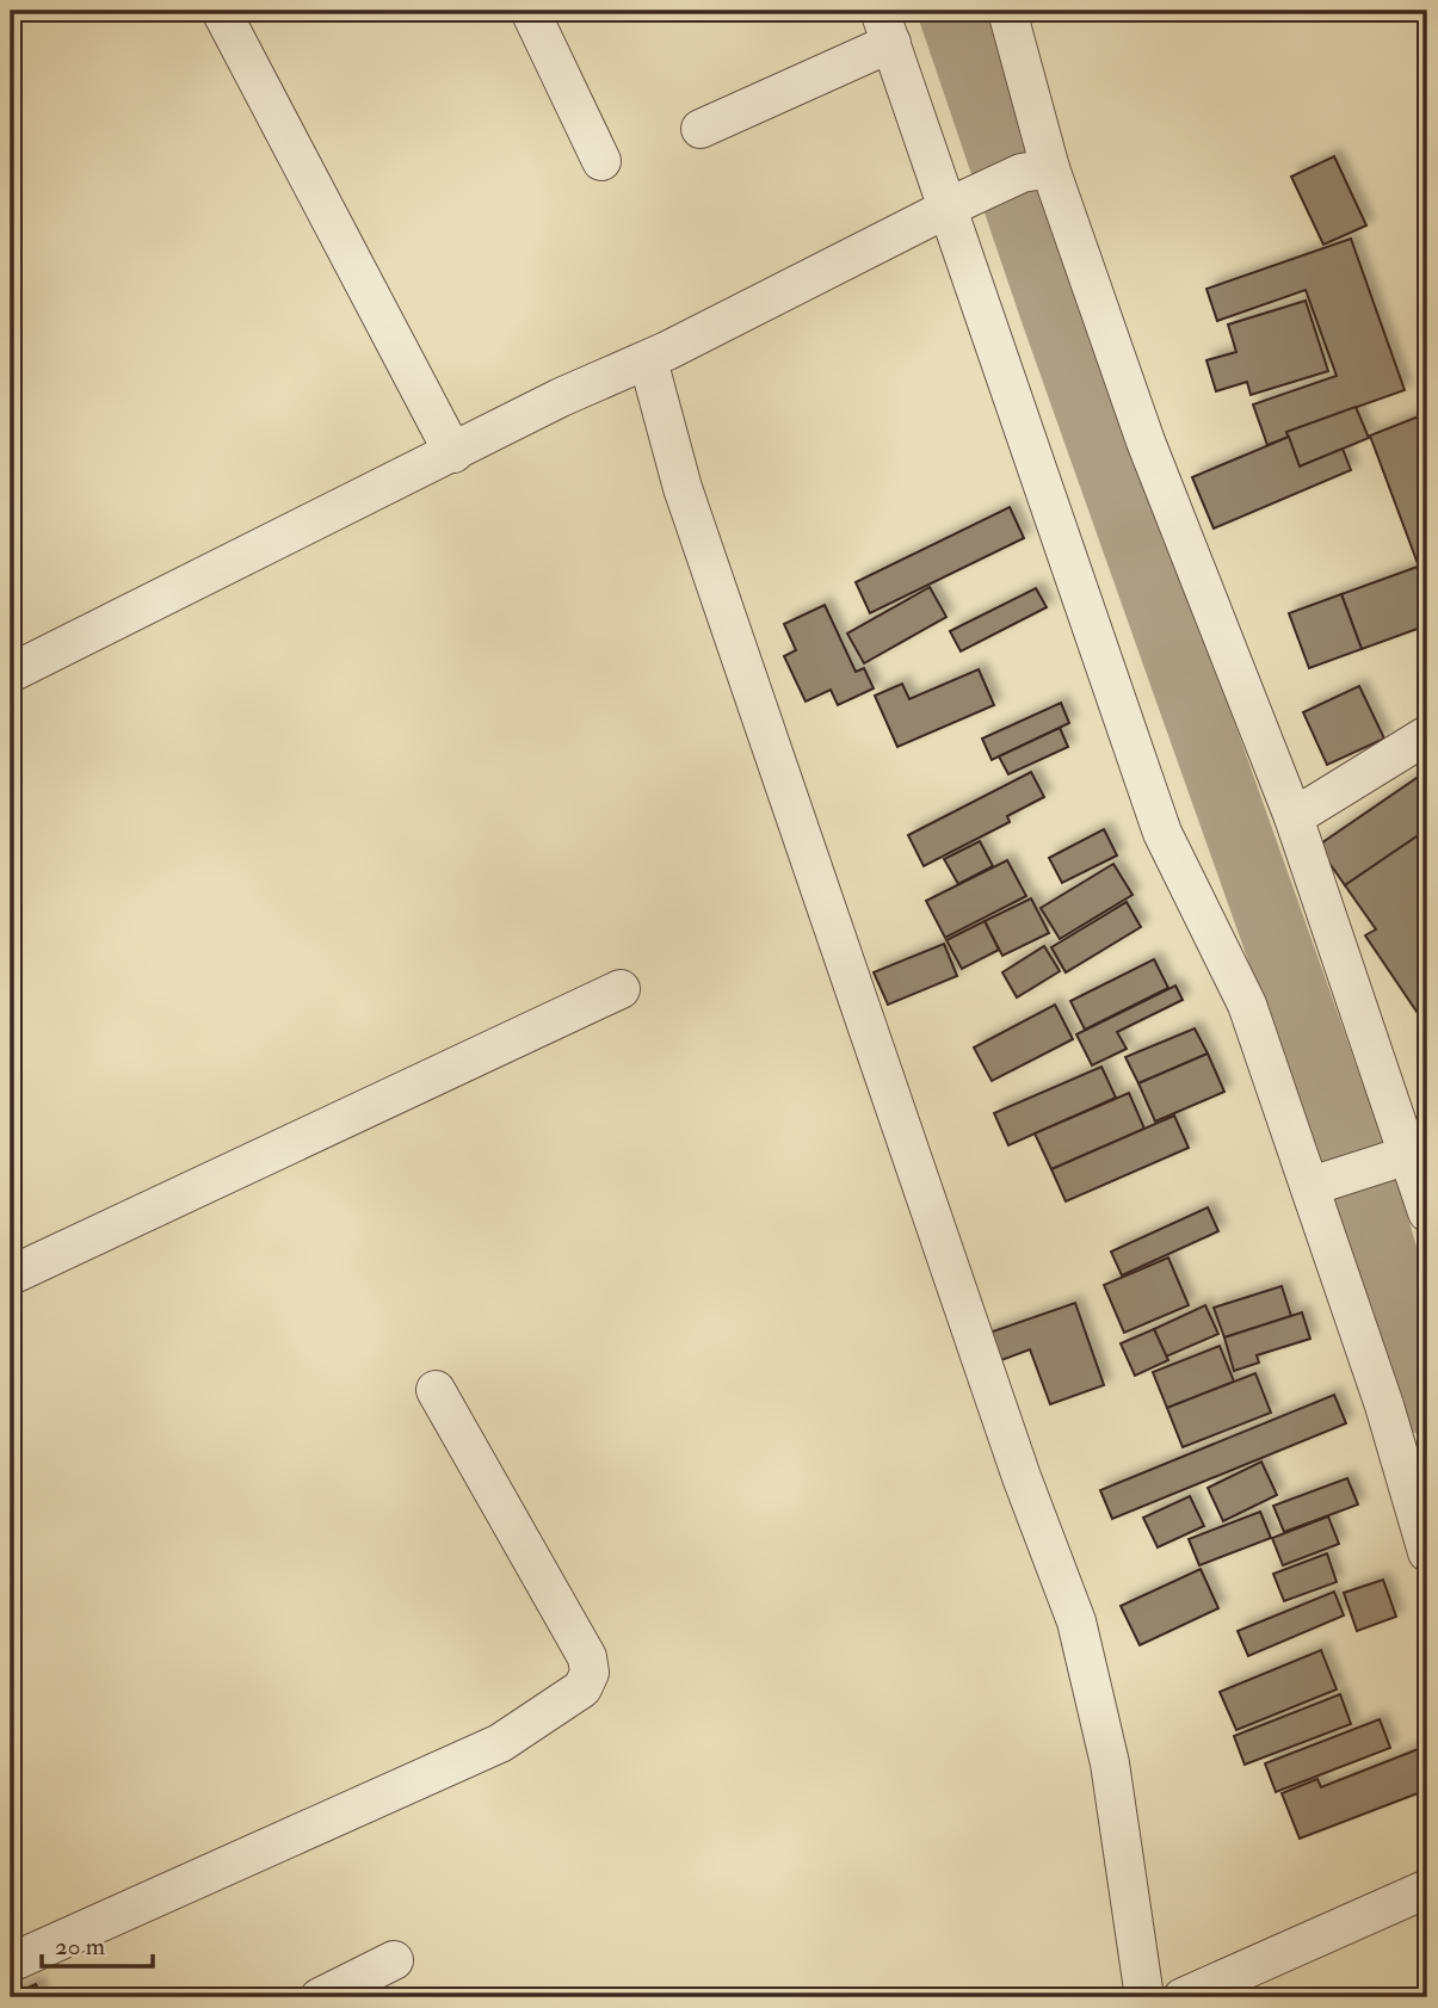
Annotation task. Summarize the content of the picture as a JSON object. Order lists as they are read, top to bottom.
{
  "scale_bar": "20 m"
}
